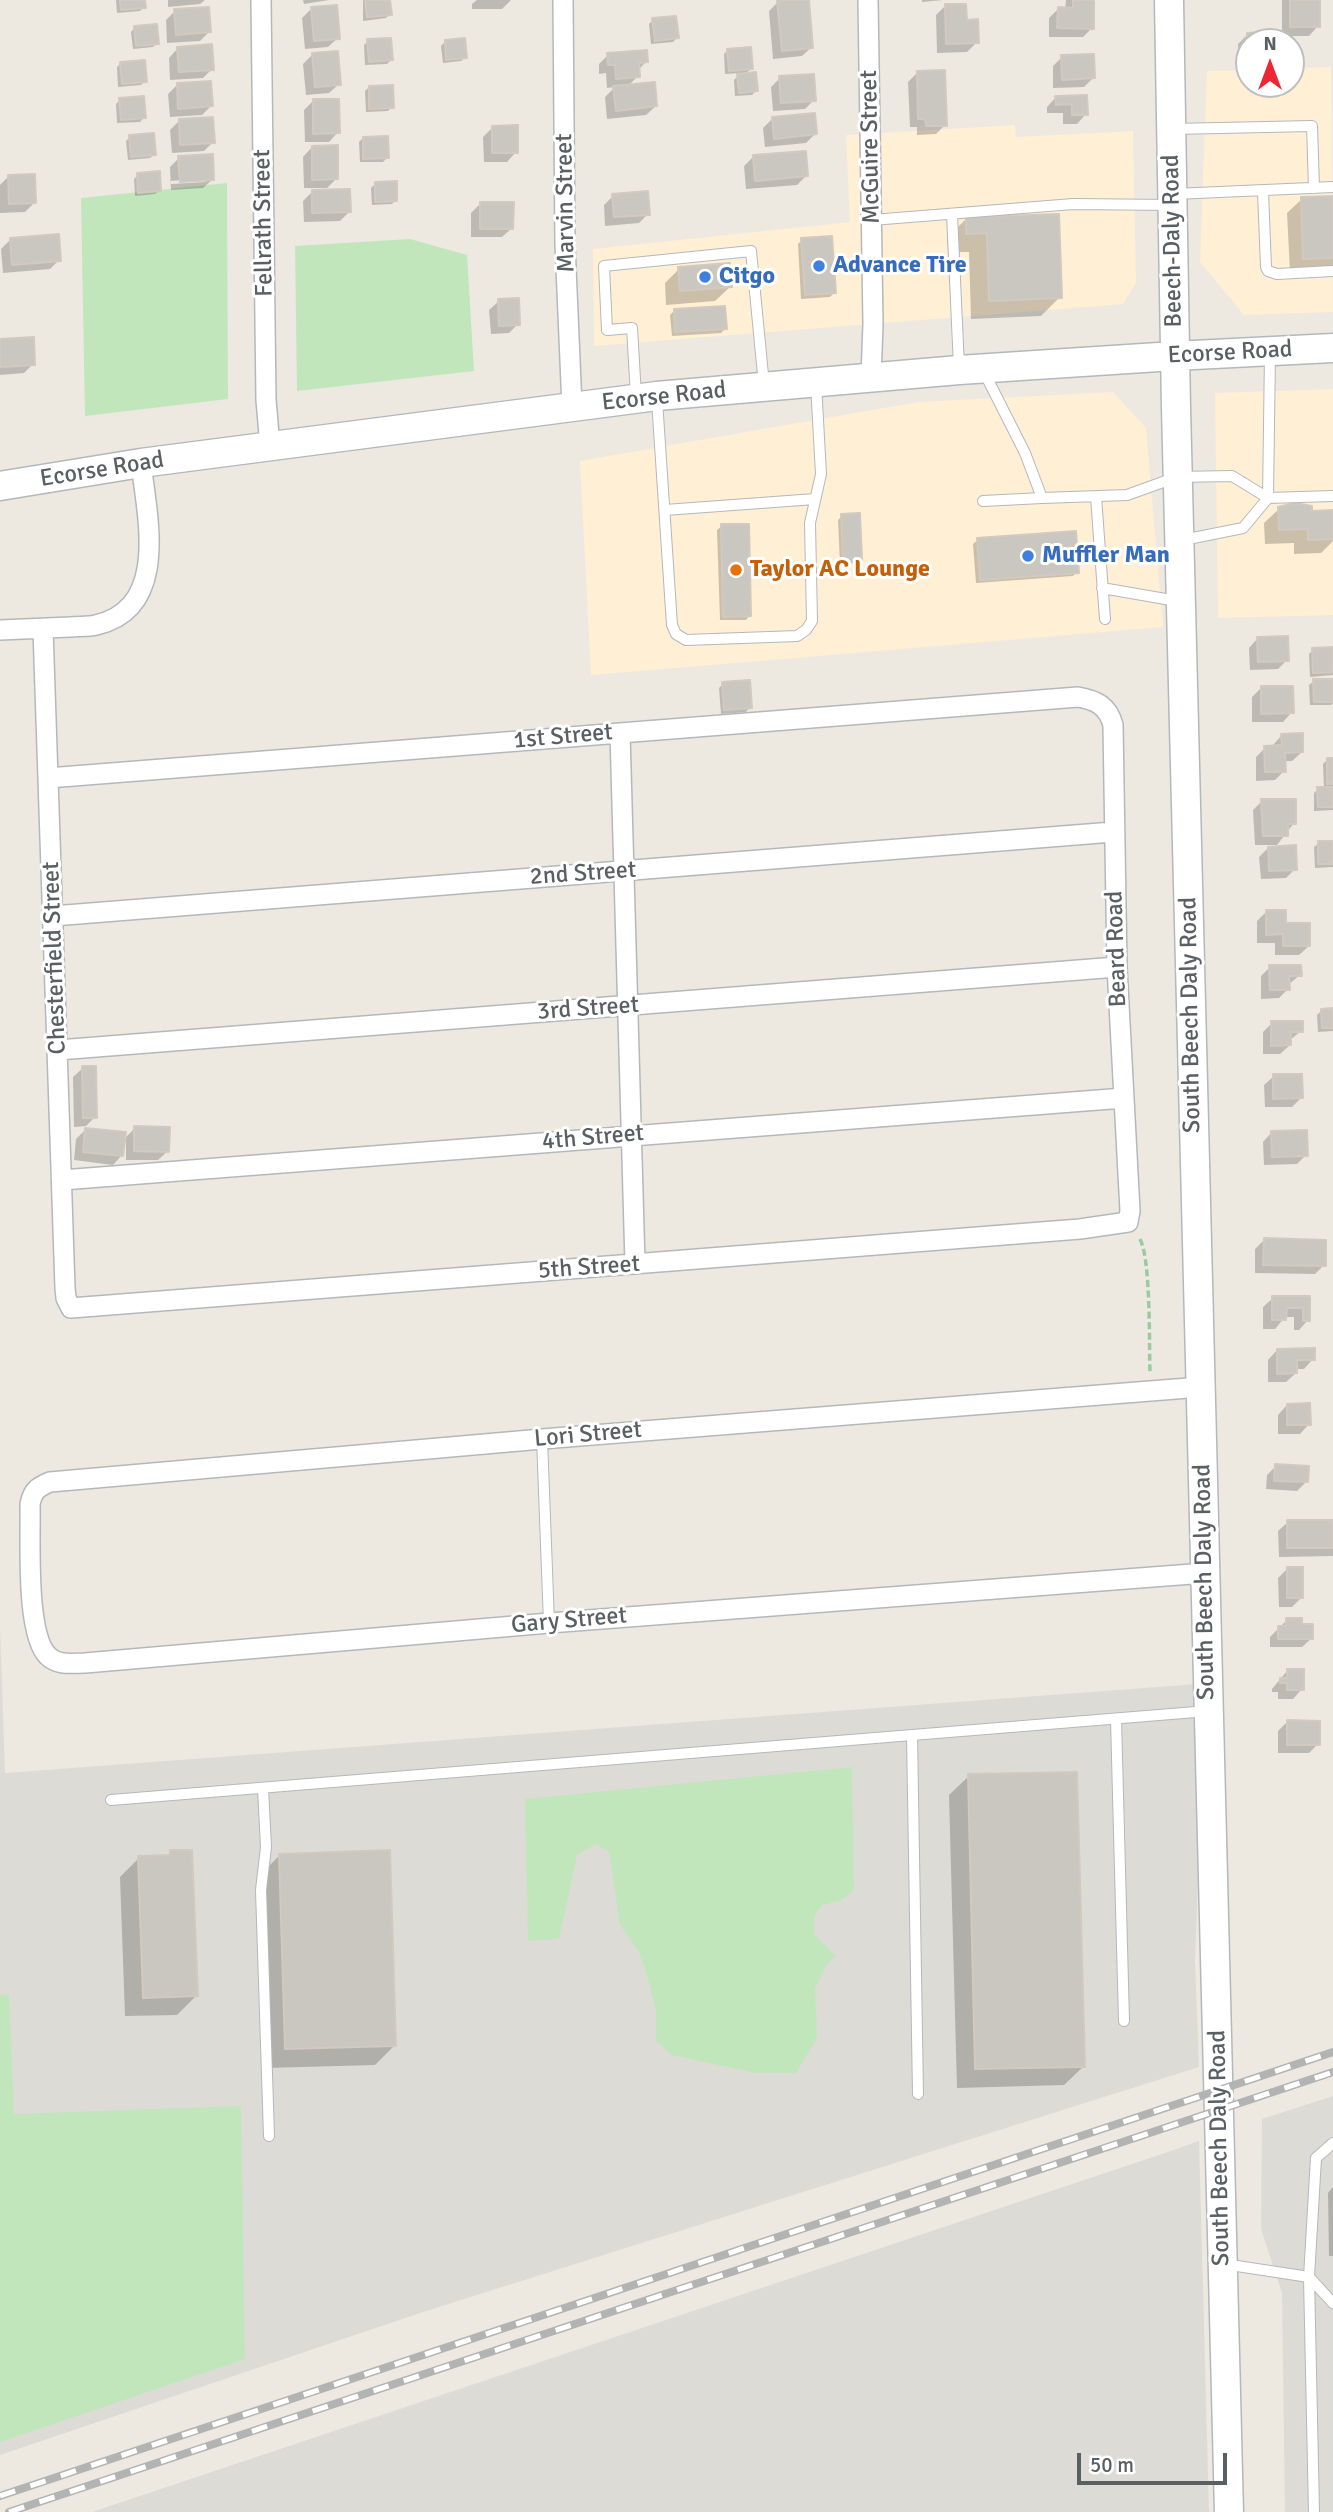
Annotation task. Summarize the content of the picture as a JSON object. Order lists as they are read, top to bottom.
{
  "streets": {
    "street": [
      "McGuire Street",
      "Marvin Street",
      "Fellrath Street",
      "Beech-Daly Road",
      "Ecorse Road",
      "1st Street",
      "2nd Street",
      "Beard Road",
      "Chesterfield Street",
      "3rd Street",
      "South Beech Daly Road",
      "4th Street",
      "5th Street",
      "Lori Street",
      "Gary Street"
    ]
  },
  "crossings": [
    ["McGuire Street", "Ecorse Road"],
    ["Marvin Street", "Ecorse Road"],
    ["Fellrath Street", "Ecorse Road"],
    ["Beech-Daly Road", "Ecorse Road"],
    ["Beech-Daly Road", "South Beech Daly Road"],
    ["1st Street", "Beard Road"],
    ["1st Street", "Chesterfield Street"],
    ["2nd Street", "Beard Road"],
    ["2nd Street", "Chesterfield Street"],
    ["Beard Road", "3rd Street"],
    ["Beard Road", "4th Street"],
    ["Beard Road", "5th Street"],
    ["Chesterfield Street", "3rd Street"],
    ["Chesterfield Street", "4th Street"],
    ["Chesterfield Street", "5th Street"],
    ["South Beech Daly Road", "Lori Street"],
    ["South Beech Daly Road", "Gary Street"],
    ["Lori Street", "Gary Street"]
  ],
  "places": [
    "Advance Tire",
    "Citgo",
    "Muffler Man",
    "Taylor AC Lounge"
  ],
  "scale_bar": "50 m",
  "north": "top"
}
